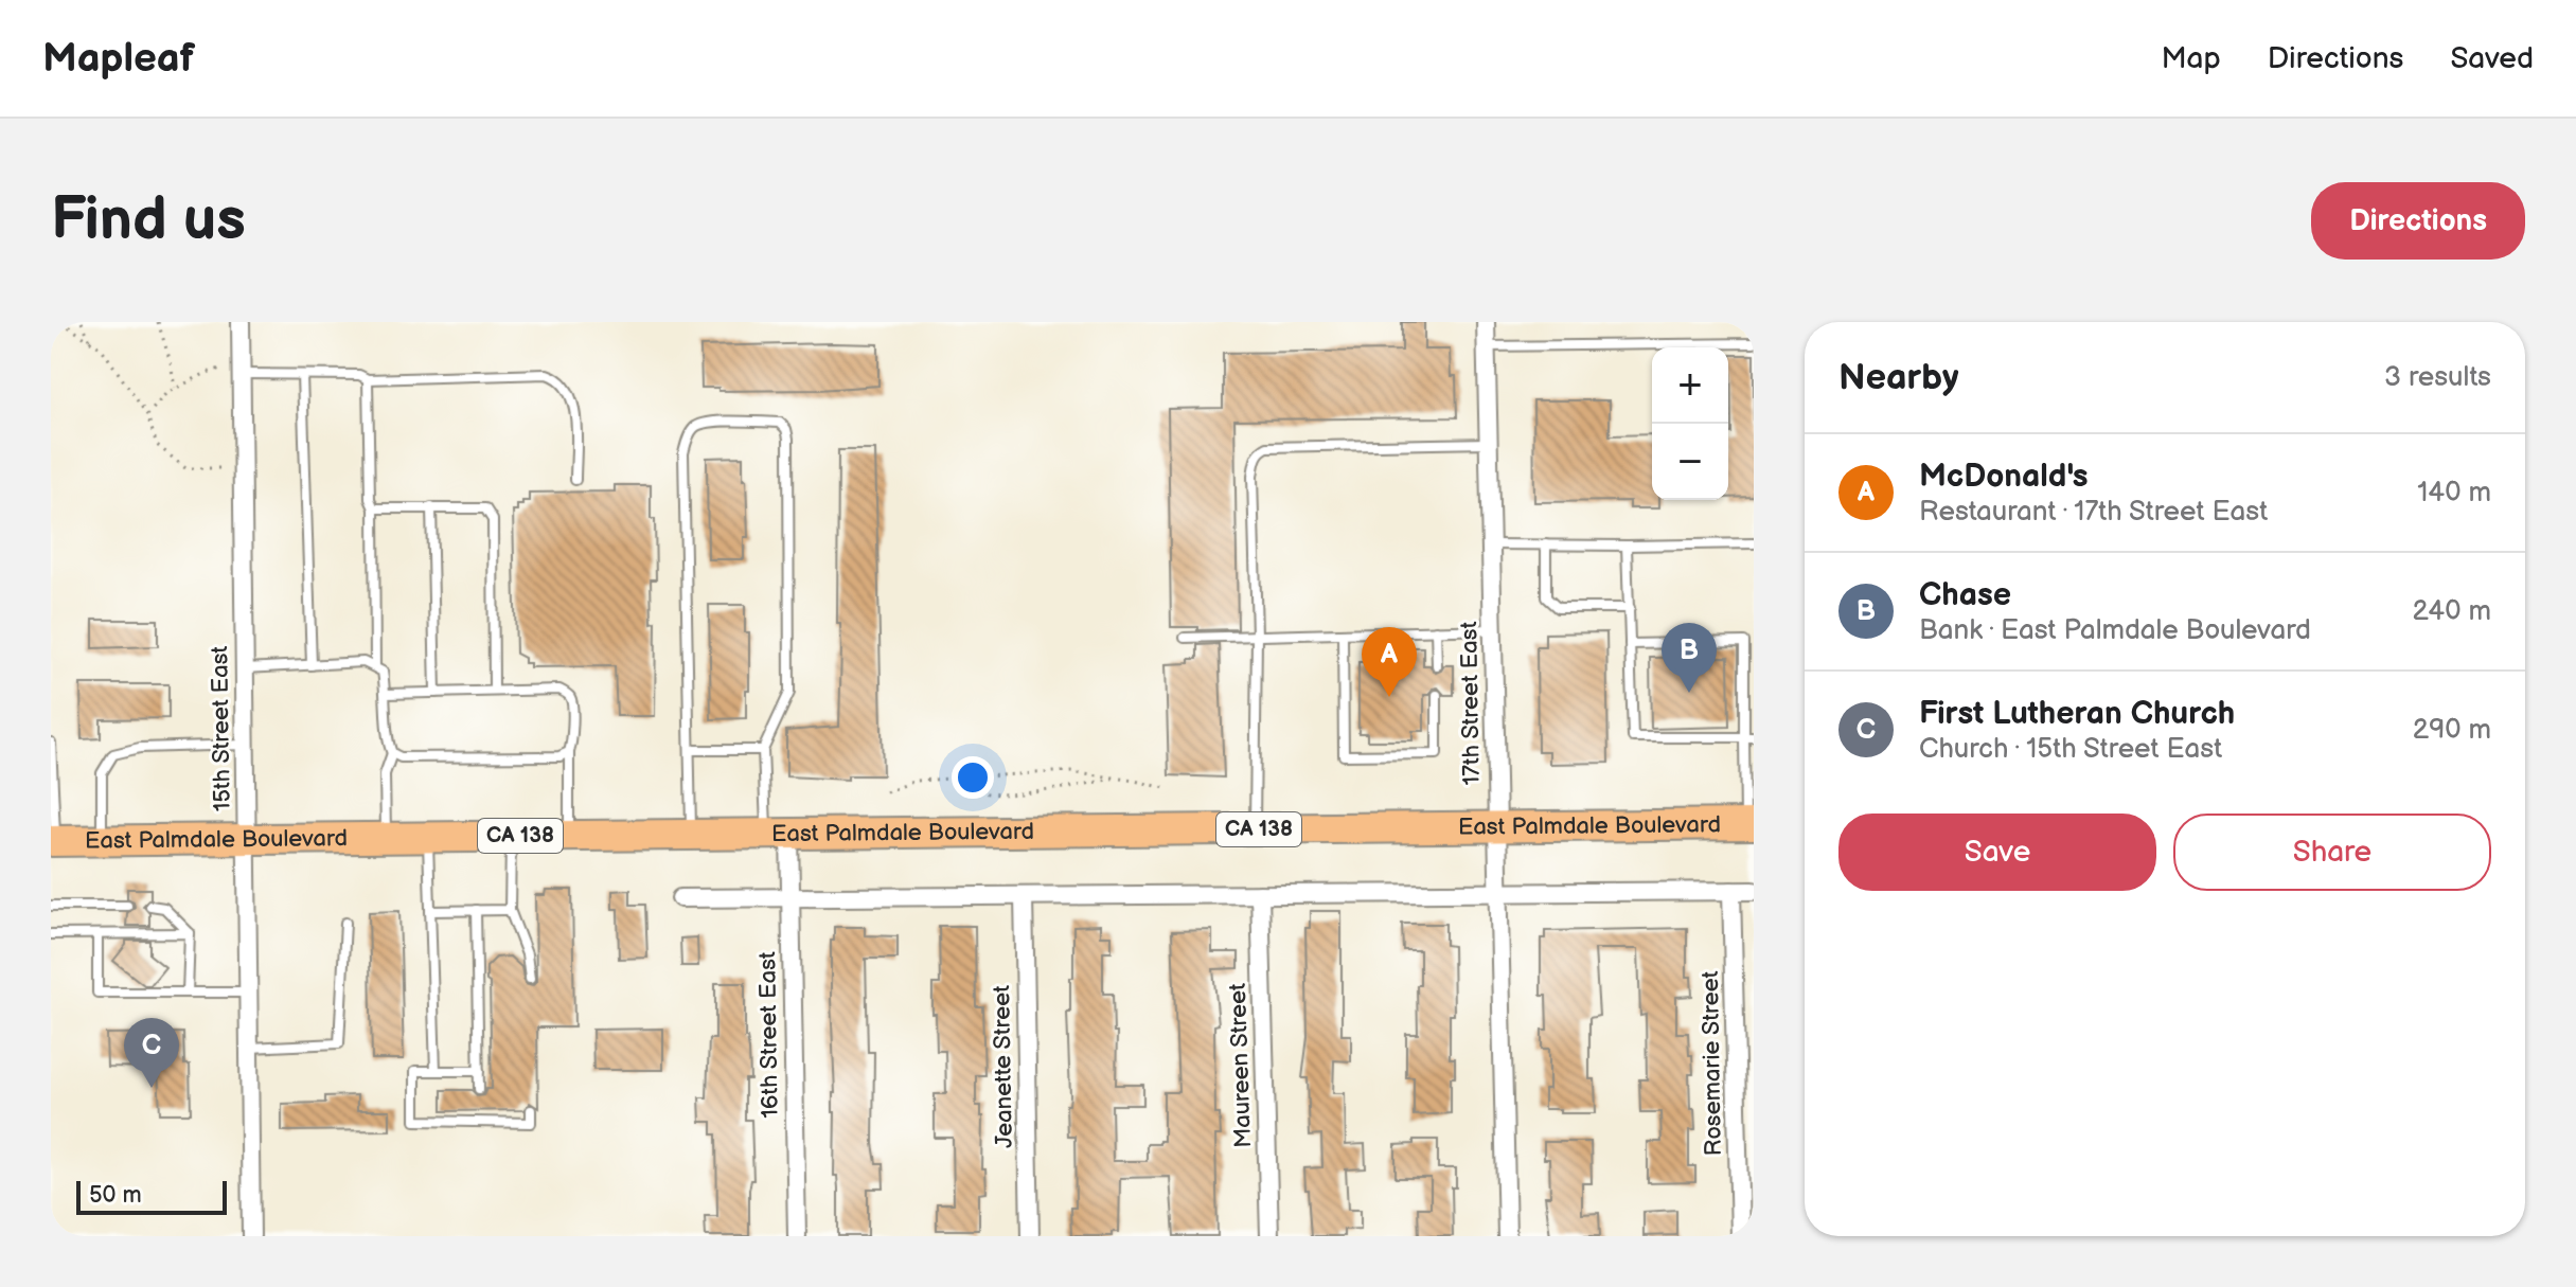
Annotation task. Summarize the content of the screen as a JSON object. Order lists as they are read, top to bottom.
{
  "streets": {
    "highway": ["East Palmdale Boulevard", "CA 138"],
    "street": [
      "17th Street East",
      "15th Street East",
      "16th Street East",
      "Rosemarie Street",
      "Maureen Street",
      "Jeanette Street"
    ]
  },
  "crossings": [
    ["17th Street East", "East Palmdale Boulevard"],
    ["15th Street East", "East Palmdale Boulevard"],
    ["East Palmdale Boulevard", "16th Street East"]
  ],
  "scale_bar": "50 m",
  "page": {
    "header": "Mapleaf",
    "nav": ["Map", "Directions", "Saved"],
    "buttons": [
      "Directions",
      ["Save", "Share"]
    ],
    "title": "Find us",
    "heading": ["Nearby", "3 results"],
    "map_buttons": ["+", "−"],
    "list": [
      {
        "mark": "A",
        "name": "McDonald's",
        "note": "Restaurant · 17th Street East",
        "value": "140 m"
      },
      {
        "mark": "B",
        "name": "Chase",
        "note": "Bank · East Palmdale Boulevard",
        "value": "240 m"
      },
      {
        "mark": "C",
        "name": "First Lutheran Church",
        "note": "Church · 15th Street East",
        "value": "290 m"
      }
    ],
    "pins": ["B", "A", "C"],
    "scale": "50 m"
  }
}
